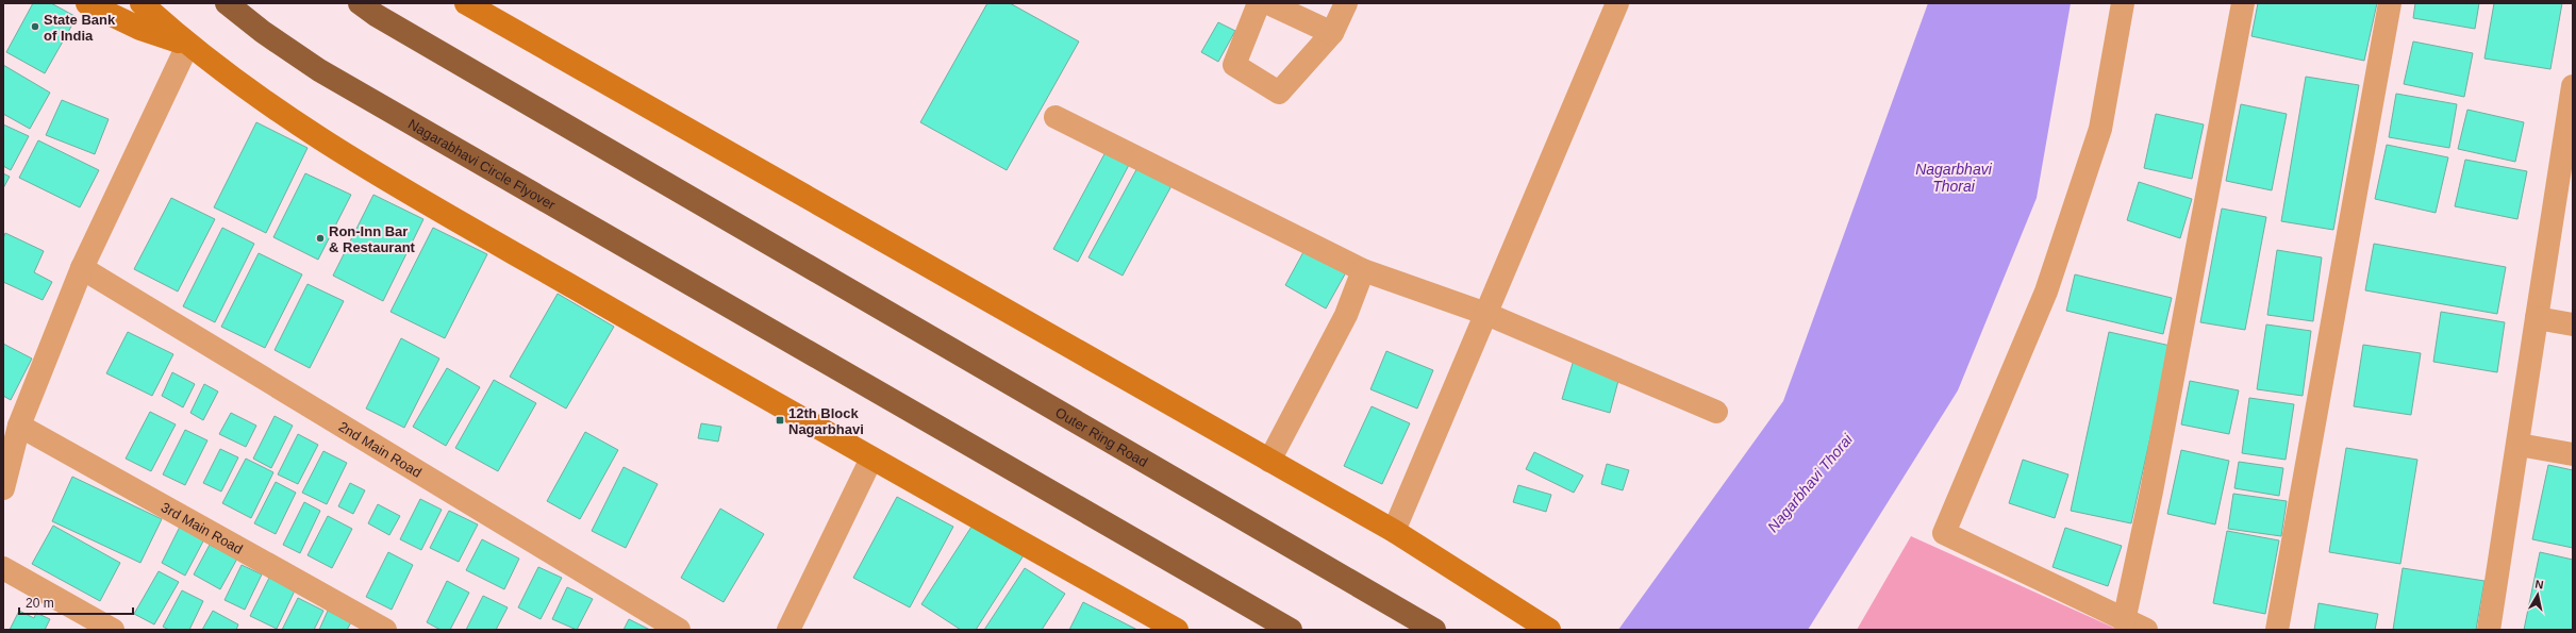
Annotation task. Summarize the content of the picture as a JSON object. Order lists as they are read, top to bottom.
{
  "streets": {
    "highway": ["Nagarabhavi Circle Flyover", "Outer Ring Road"],
    "street": ["2nd Main Road", "3rd Main Road"]
  },
  "water": ["Nagarbhavi Thorai"],
  "places": {
    "other": ["State Bank of India", "Ron-Inn Bar & Restaurant"],
    "transit": ["12th Block Nagarbhavi"]
  },
  "scale_bar": "20 m",
  "north": "top"
}
